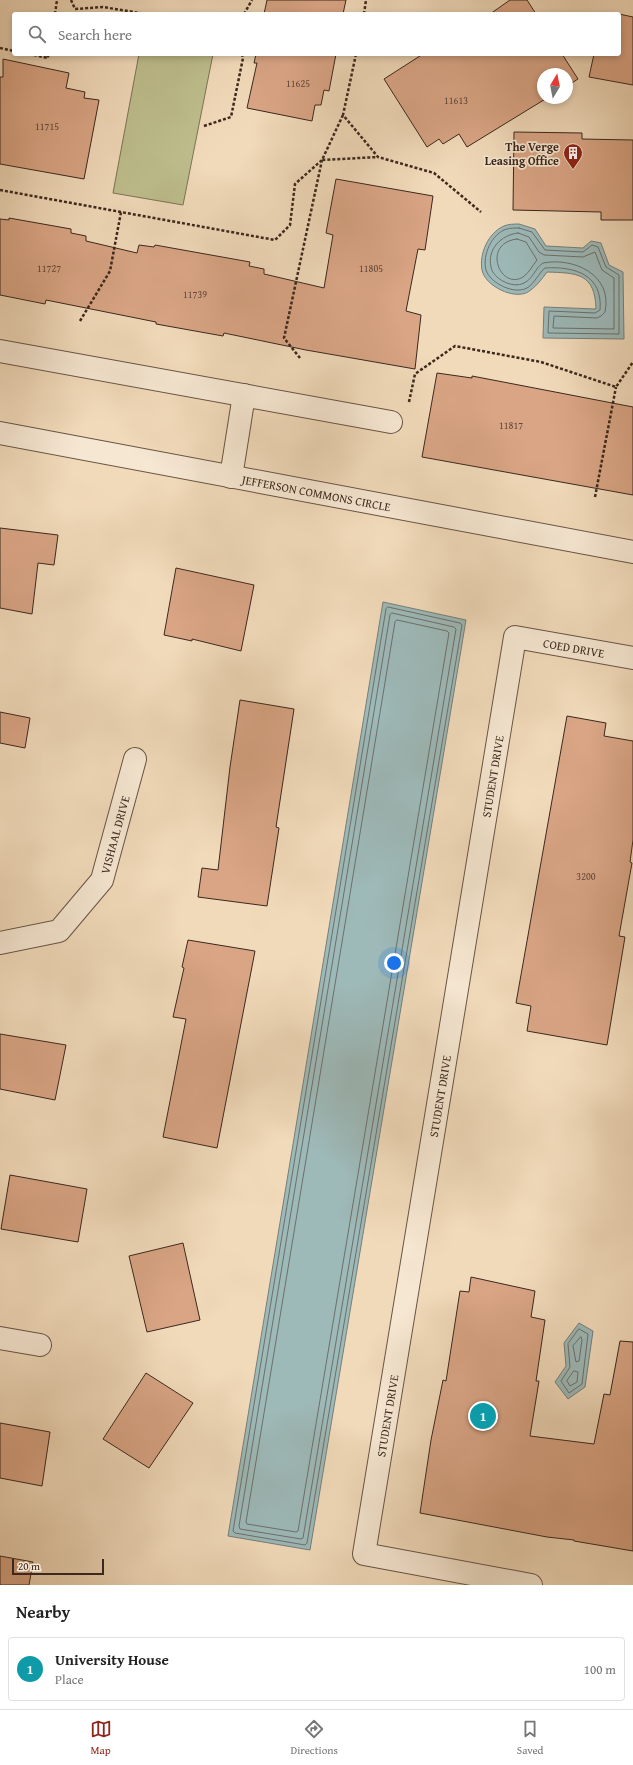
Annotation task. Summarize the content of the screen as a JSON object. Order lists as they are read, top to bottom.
{
  "streets": {
    "street": [
      "JEFFERSON COMMONS CIRCLE",
      "COED DRIVE",
      "STUDENT DRIVE",
      "VISHAAL DRIVE"
    ]
  },
  "crossings": [
    ["COED DRIVE", "STUDENT DRIVE"]
  ],
  "places": {
    "building": ["The Verge Leasing Office"]
  },
  "house_numbers": [
    "11625",
    "11613",
    "11715",
    "11727",
    "11805",
    "11739",
    "11817",
    "3200"
  ],
  "scale_bar": "20 m",
  "north": "top",
  "page": {
    "search": "Search here",
    "pins": "1",
    "scale": "20 m",
    "heading": "Nearby",
    "list": [
      {
        "mark": "1",
        "name": "University House",
        "note": "Place",
        "value": "100 m"
      }
    ],
    "nav": ["Map", "Directions", "Saved"]
  }
}
